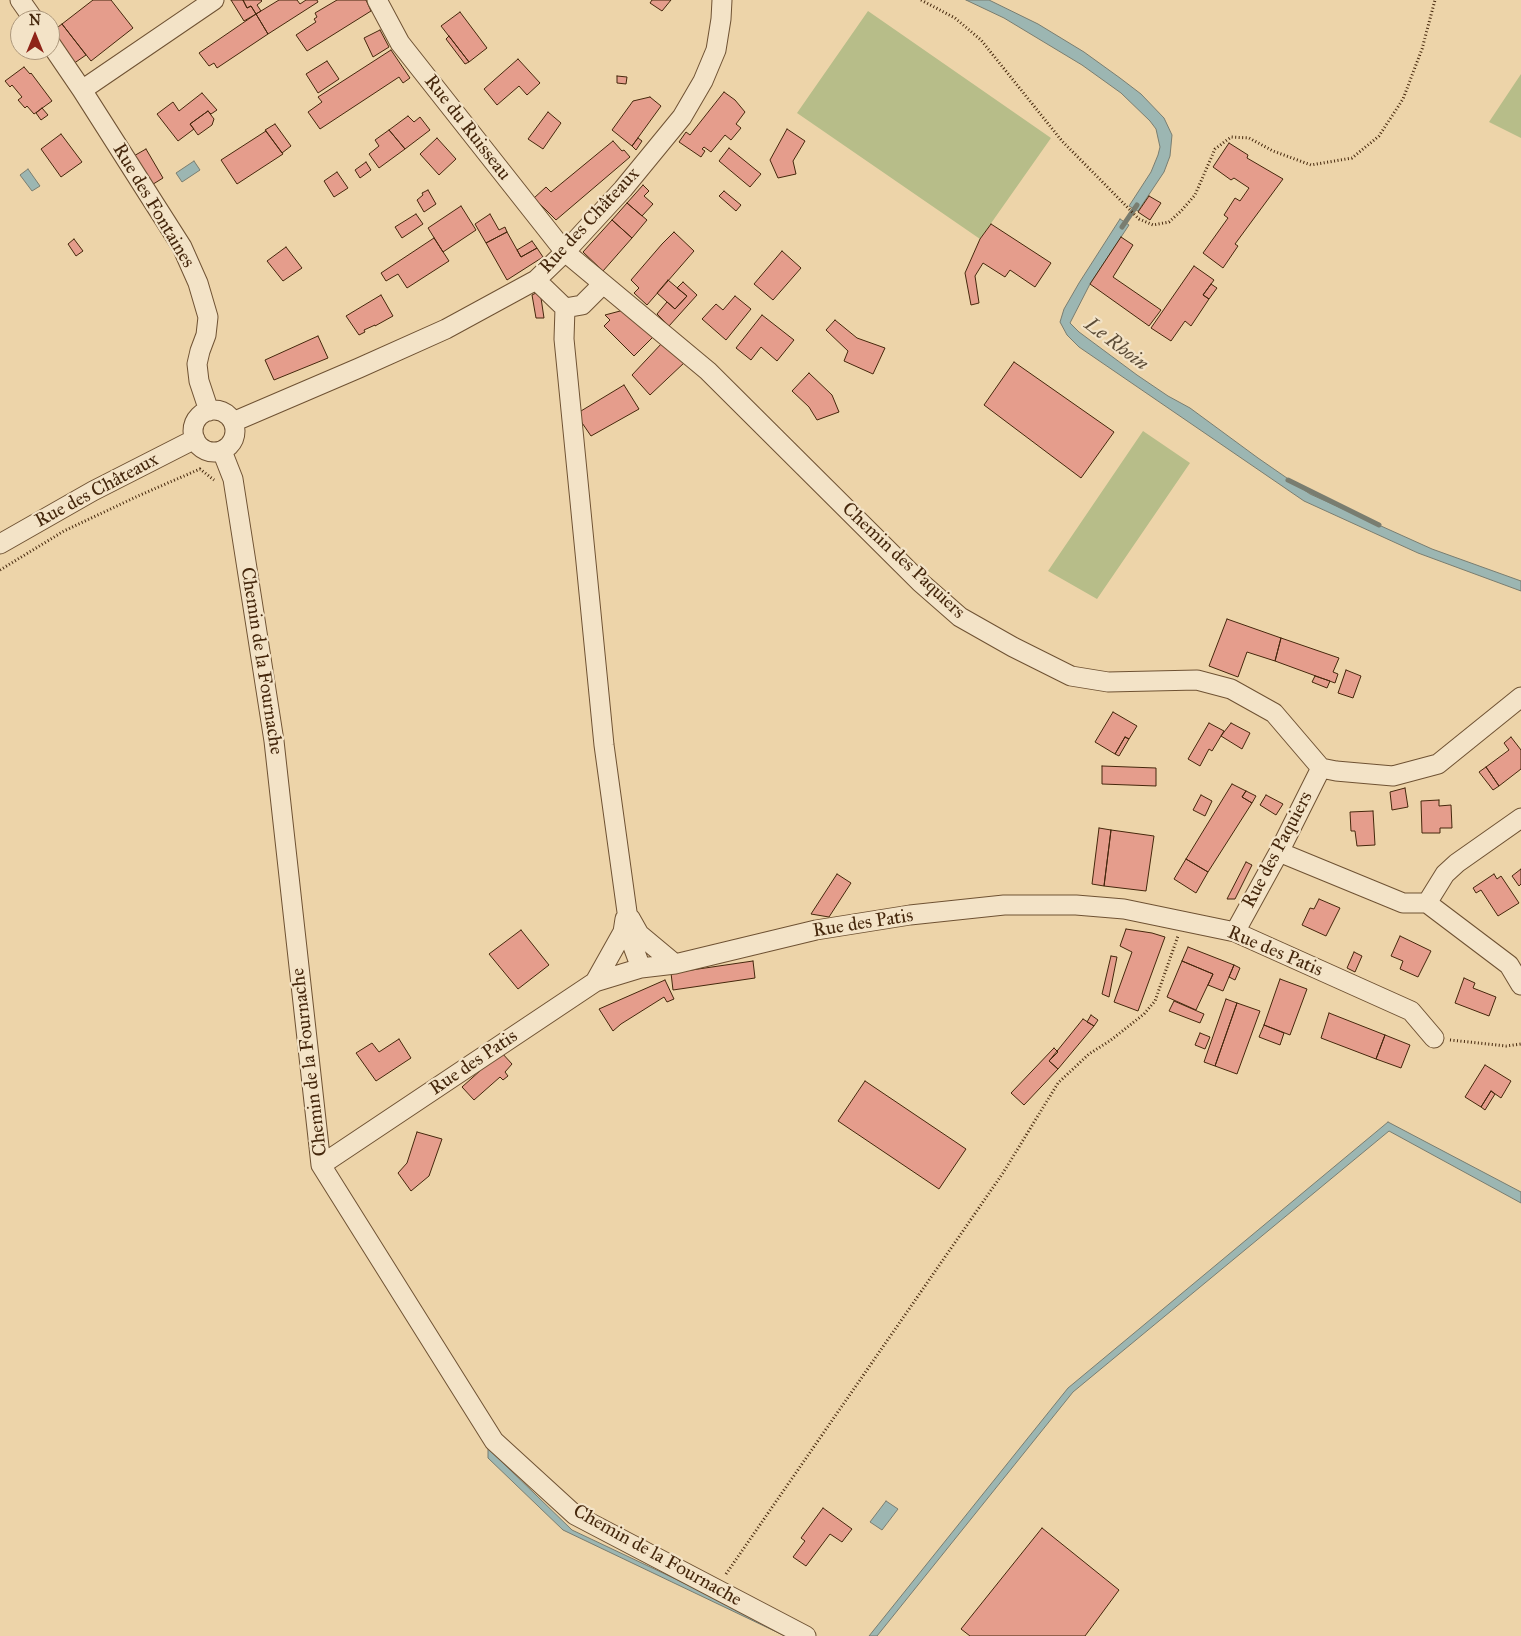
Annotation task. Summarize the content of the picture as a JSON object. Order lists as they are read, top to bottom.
{
  "streets": {
    "street": [
      "Rue du Ruisseau",
      "Rue des Fontaines",
      "Rue des Châteaux",
      "Chemin des Paquiers",
      "Chemin de la Fournache",
      "Rue des Paquiers",
      "Rue des Patis"
    ]
  },
  "crossings": [
    ["Rue du Ruisseau", "Rue des Châteaux"],
    ["Rue du Ruisseau", "Chemin des Paquiers"],
    ["Rue des Fontaines", "Rue des Châteaux"],
    ["Rue des Fontaines", "Chemin de la Fournache"],
    ["Rue des Châteaux", "Chemin des Paquiers"],
    ["Rue des Châteaux", "Chemin de la Fournache"],
    ["Chemin des Paquiers", "Rue des Paquiers"],
    ["Chemin de la Fournache", "Rue des Patis"],
    ["Rue des Paquiers", "Rue des Patis"]
  ],
  "water": ["Le Rhoin"],
  "north": "top"
}
